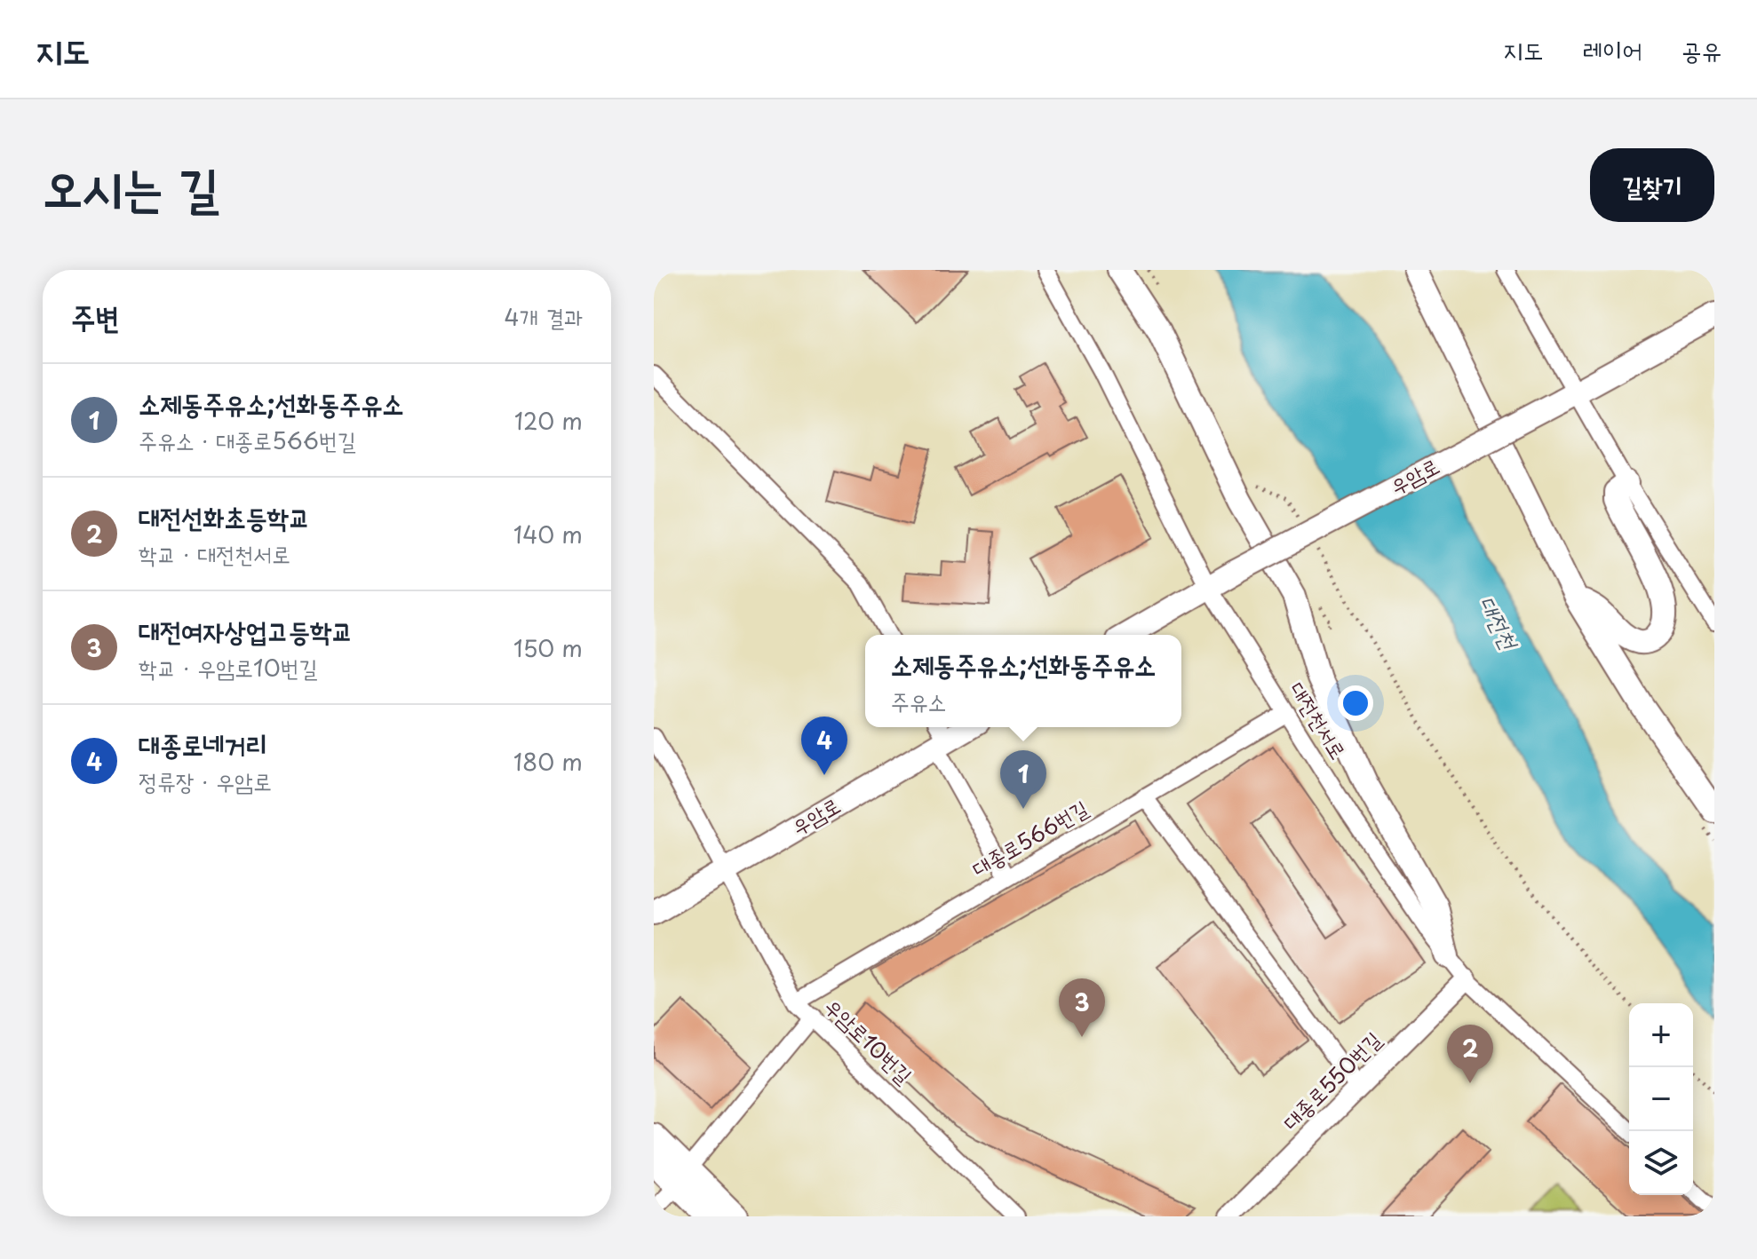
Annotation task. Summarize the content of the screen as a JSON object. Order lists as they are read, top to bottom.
{
  "streets": {
    "main road": ["우암로"],
    "street": [
      "대전천서로",
      "대종로566번길",
      "우암로10번길",
      "대종로550번길"
    ]
  },
  "crossings": [
    ["우암로", "대전천서로"],
    ["우암로", "우암로10번길"],
    ["대전천서로", "대종로566번길"],
    ["대전천서로", "대종로550번길"],
    ["대종로566번길", "우암로10번길"]
  ],
  "water": ["대전천"],
  "page": {
    "header": "지도",
    "nav": ["지도", "레이어", "공유"],
    "title": "오시는 길",
    "buttons": "길찾기",
    "heading": ["주변", "4개 결과"],
    "list": [
      {
        "mark": "1",
        "name": "소제동주유소;선화동주유소",
        "note": "주유소 · 대종로566번길",
        "value": "120 m"
      },
      {
        "mark": "2",
        "name": "대전선화초등학교",
        "note": "학교 · 대전천서로",
        "value": "140 m"
      },
      {
        "mark": "3",
        "name": "대전여자상업고등학교",
        "note": "학교 · 우암로10번길",
        "value": "150 m"
      },
      {
        "mark": "4",
        "name": "대종로네거리",
        "note": "정류장 · 우암로",
        "value": "180 m"
      }
    ],
    "popup": ["소제동주유소;선화동주유소", "주유소"],
    "pins": [
      "4",
      "1",
      "3",
      "2"
    ],
    "map_buttons": ["+", "−"]
  }
}
